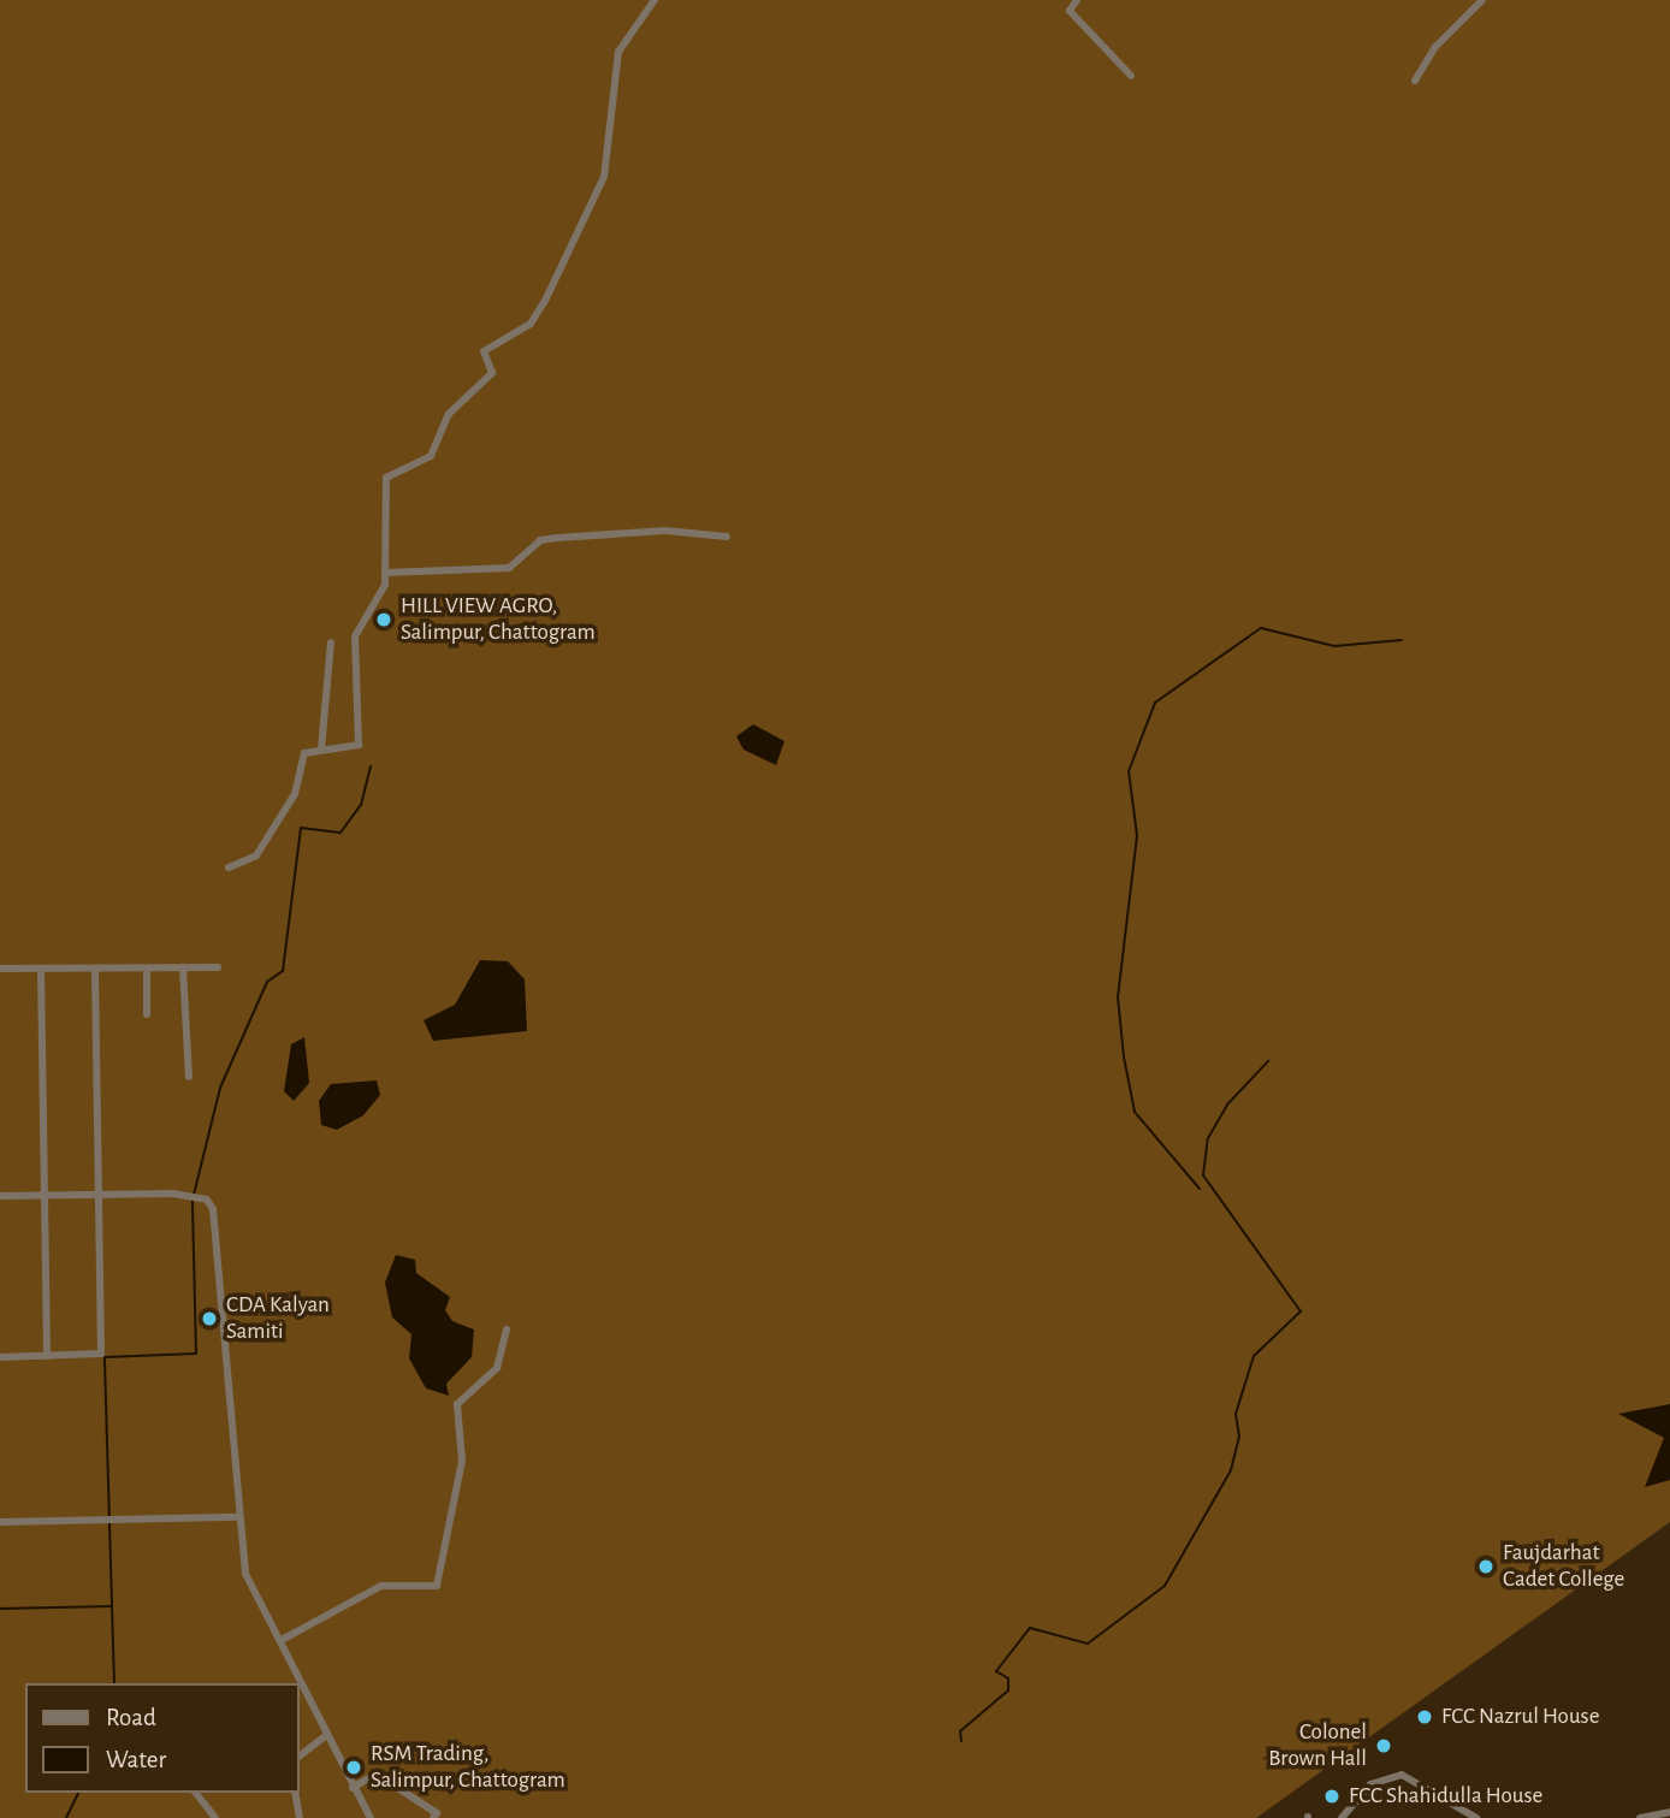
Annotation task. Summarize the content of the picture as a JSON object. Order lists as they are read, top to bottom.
{
  "places": [
    "HILL VIEW AGRO, Salimpur, Chattogram",
    "CDA Kalyan Samiti",
    "Faujdarhat Cadet College",
    "FCC Nazrul House",
    "Colonel Brown Hall",
    "RSM Trading, Salimpur, Chattogram",
    "FCC Shahidulla House"
  ],
  "legend": ["Road", "Water"]
}
